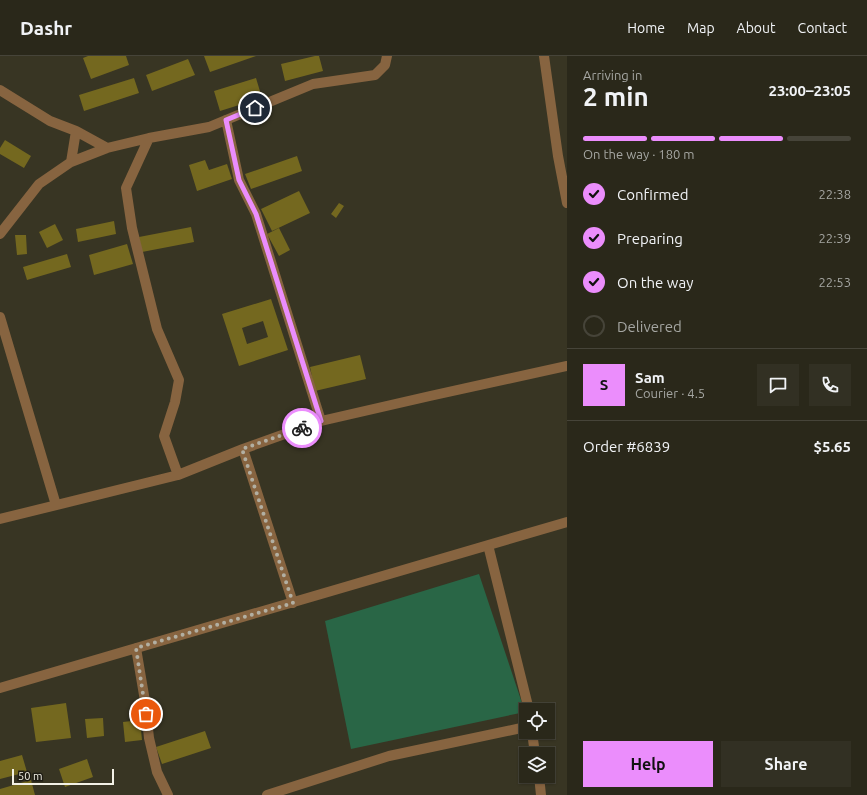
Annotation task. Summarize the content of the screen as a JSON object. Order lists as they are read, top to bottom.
{
  "scale_bar": "50 m",
  "page": {
    "header": "Dashr",
    "nav": [
      "Home",
      "Map",
      "About",
      "Contact"
    ],
    "heading": ["2 min", "Arriving in", "23:00–23:05"],
    "panel": [
      "Sam",
      "Courier · 4.5",
      "Order #6839",
      "$5.65"
    ],
    "bar": "On the way · 180 m",
    "list": [
      ["Confirmed", "22:38"],
      ["Preparing", "22:39"],
      ["On the way", "22:53"],
      "Delivered"
    ],
    "round": "S",
    "buttons": ["Help", "Share"],
    "scale": "50 m"
  }
}
